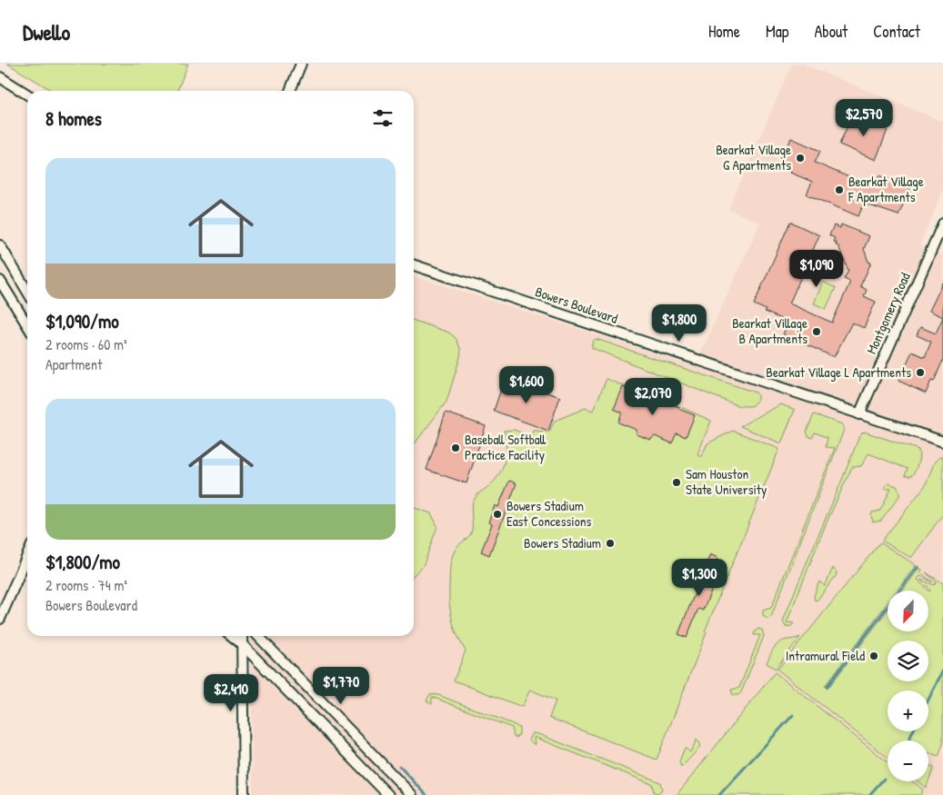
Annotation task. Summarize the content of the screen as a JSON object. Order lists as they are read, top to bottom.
{
  "streets": {
    "street": ["Bowers Boulevard", "Montgomery Road"]
  },
  "crossings": [
    ["Bowers Boulevard", "Montgomery Road"]
  ],
  "places": [
    "Bearkat Village G Apartments",
    "Bearkat Village F Apartments",
    "Bearkat Village B Apartments",
    "Bearkat Village L Apartments",
    "Baseball Softball Practice Facility",
    "Sam Houston State University",
    "Bowers Stadium East Concessions",
    "Bowers Stadium",
    "Intramural Field"
  ],
  "north": "bottom left",
  "page": {
    "header": "Dwello",
    "nav": [
      "Home",
      "Map",
      "About",
      "Contact"
    ],
    "heading": "8 homes",
    "price": [
      "$2,570",
      "$1,090",
      "$1,800",
      "$1,600",
      "$2,070",
      "$1,300",
      "$1,770",
      "$2,410"
    ],
    "list": [
      {
        "name": "$1,090/mo",
        "note": "2 rooms · 60 m² · Apartment"
      },
      {
        "name": "$1,800/mo",
        "note": "2 rooms · 74 m² · Bowers Boulevard"
      }
    ],
    "map_buttons": ["+", "−"]
  }
}
